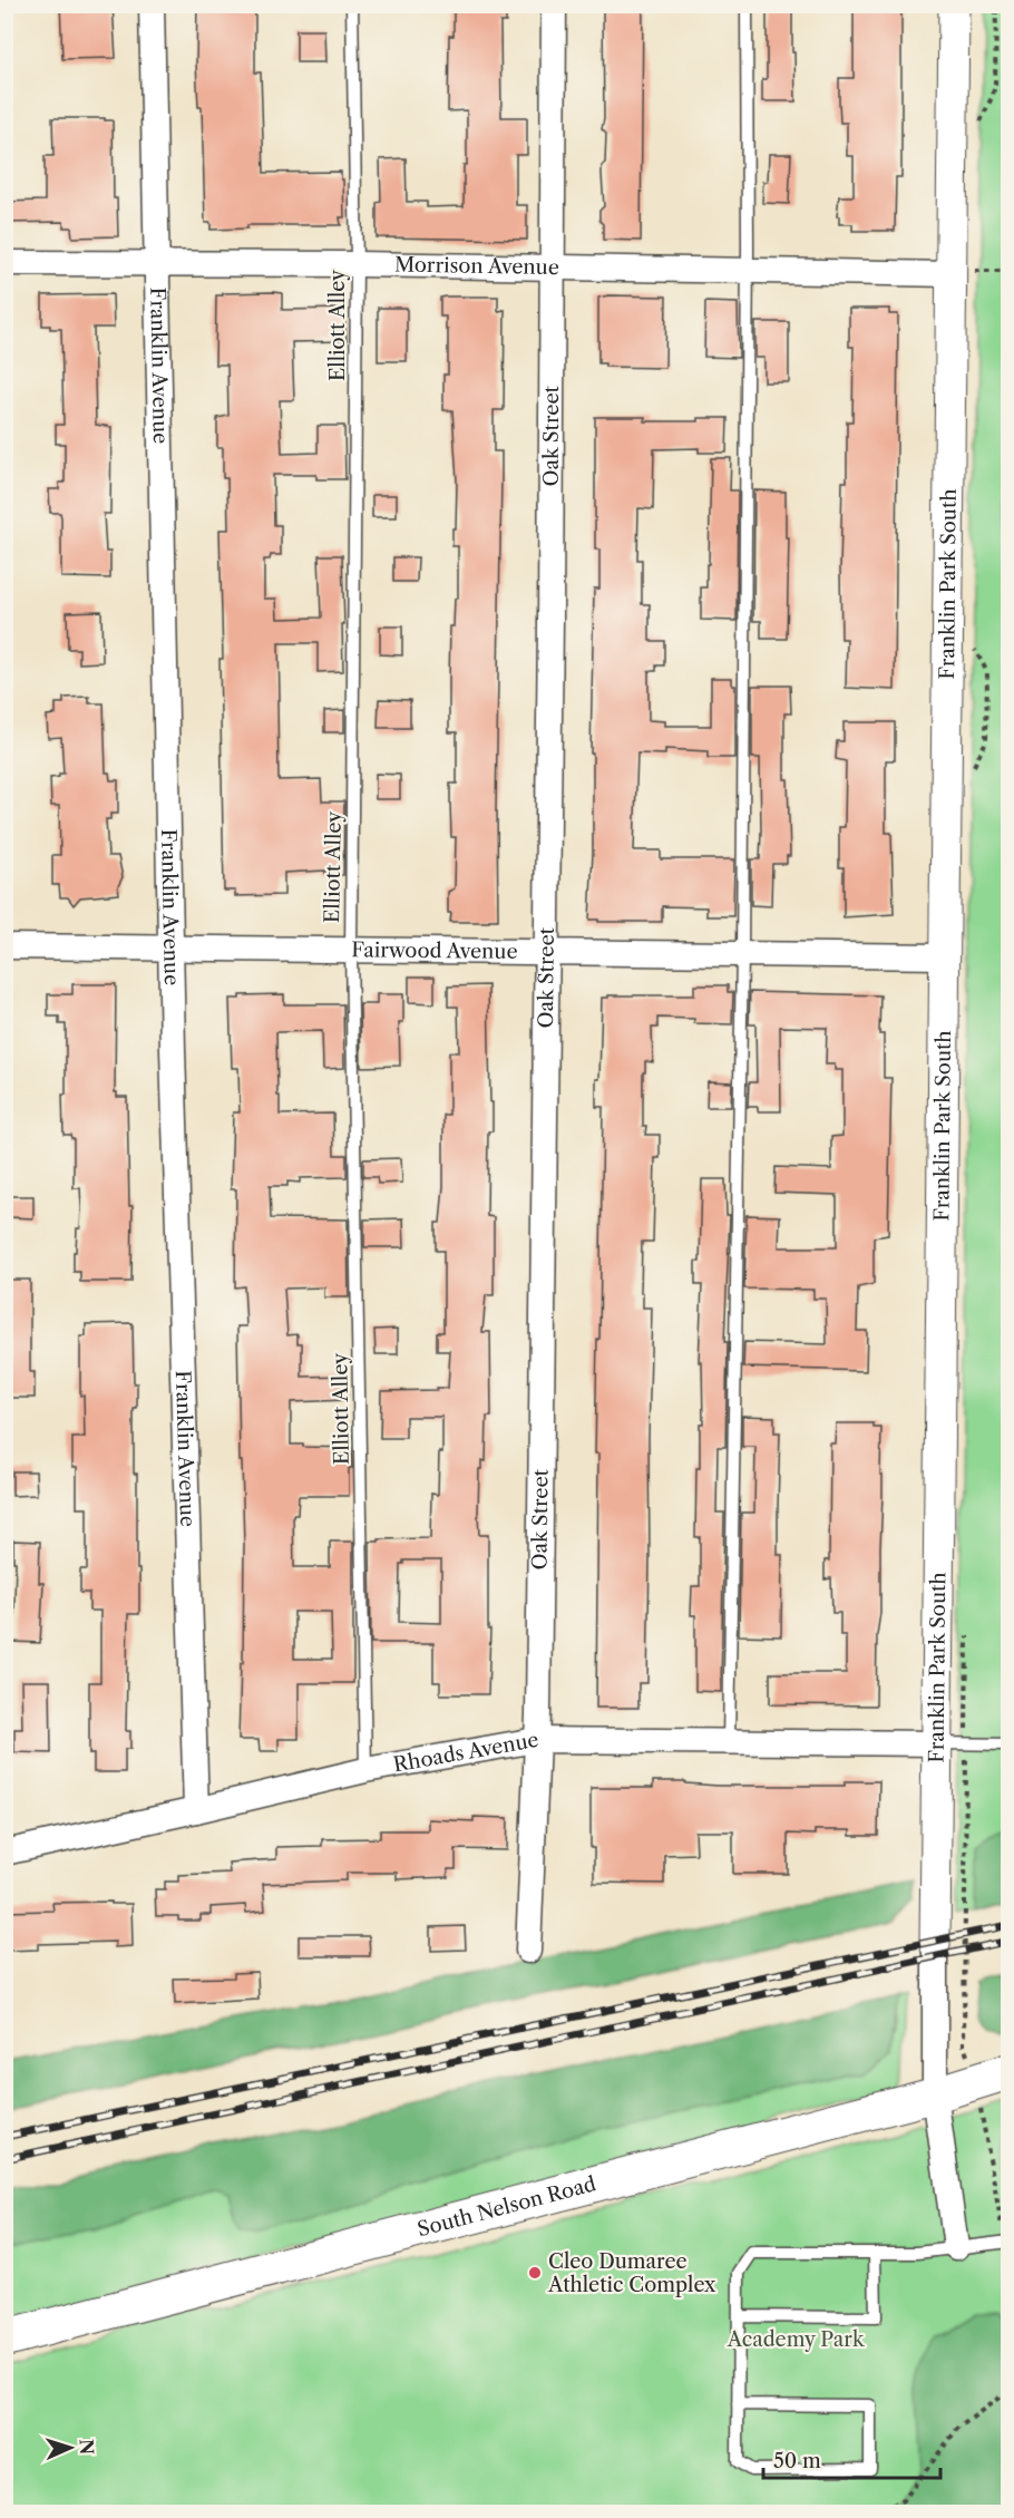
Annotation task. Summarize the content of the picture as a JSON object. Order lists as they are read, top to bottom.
{
  "streets": {
    "main road": ["South Nelson Road"],
    "street": [
      "Morrison Avenue",
      "Franklin Avenue",
      "Oak Street",
      "Franklin Park South",
      "Fairwood Avenue",
      "Rhoads Avenue"
    ],
    "lane": ["Elliott Alley"]
  },
  "crossings": [
    ["Morrison Avenue", "Elliott Alley"],
    ["Morrison Avenue", "Franklin Avenue"],
    ["Morrison Avenue", "Oak Street"],
    ["Morrison Avenue", "Franklin Park South"],
    ["Elliott Alley", "Fairwood Avenue"],
    ["Elliott Alley", "Rhoads Avenue"],
    ["Franklin Avenue", "Fairwood Avenue"],
    ["Franklin Avenue", "Rhoads Avenue"],
    ["Oak Street", "Fairwood Avenue"],
    ["Oak Street", "Rhoads Avenue"],
    ["Franklin Park South", "Fairwood Avenue"],
    ["Franklin Park South", "Rhoads Avenue"],
    ["Franklin Park South", "South Nelson Road"]
  ],
  "parks": ["Academy Park"],
  "places": ["Cleo Dumaree Athletic Complex"],
  "scale_bar": "50 m",
  "north": "right"
}
